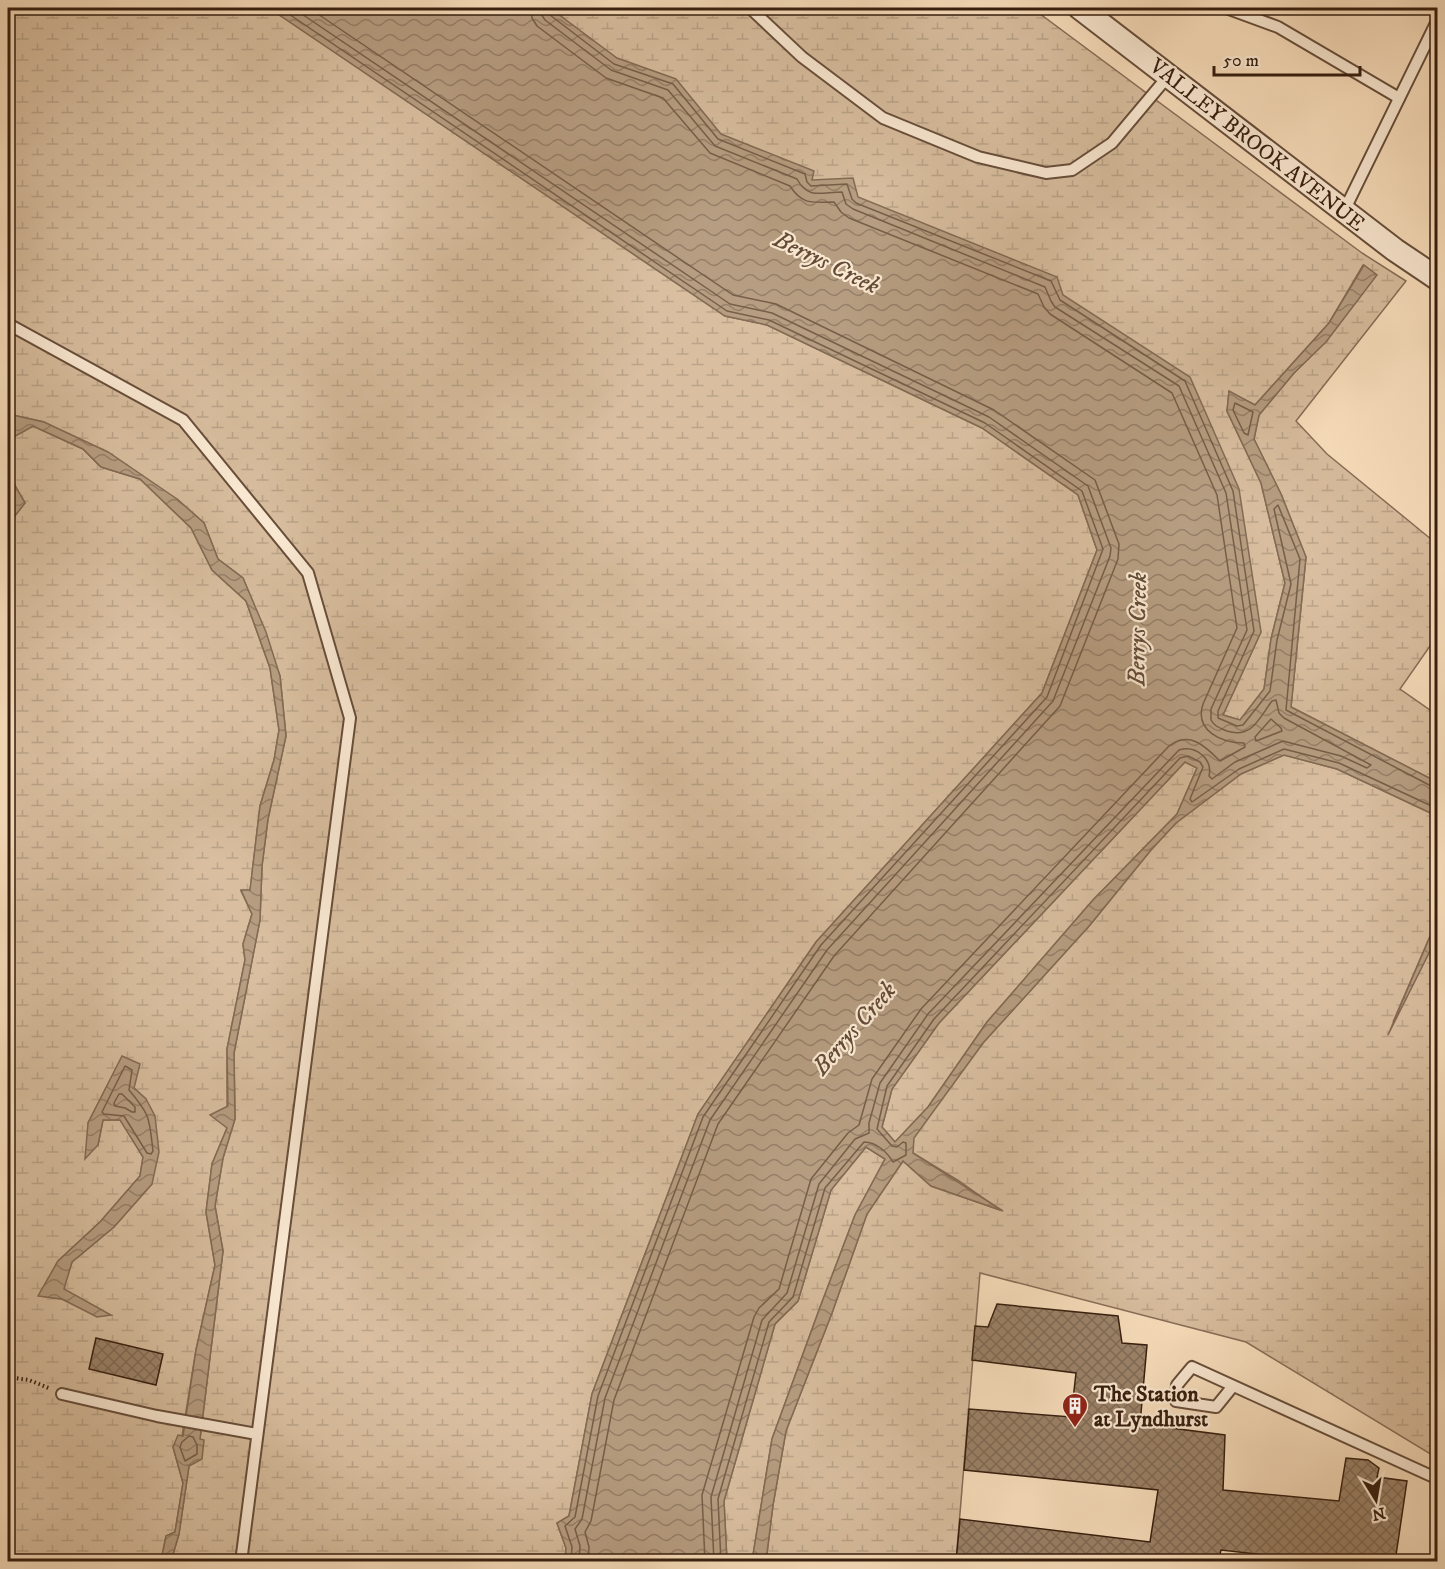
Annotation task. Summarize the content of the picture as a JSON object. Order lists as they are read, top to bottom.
{
  "streets": {
    "street": ["VALLEY BROOK AVENUE"]
  },
  "water": ["Berrys Creek"],
  "places": {
    "building": ["The Station at Lyndhurst"]
  },
  "scale_bar": "50 m",
  "north": "bottom"
}
